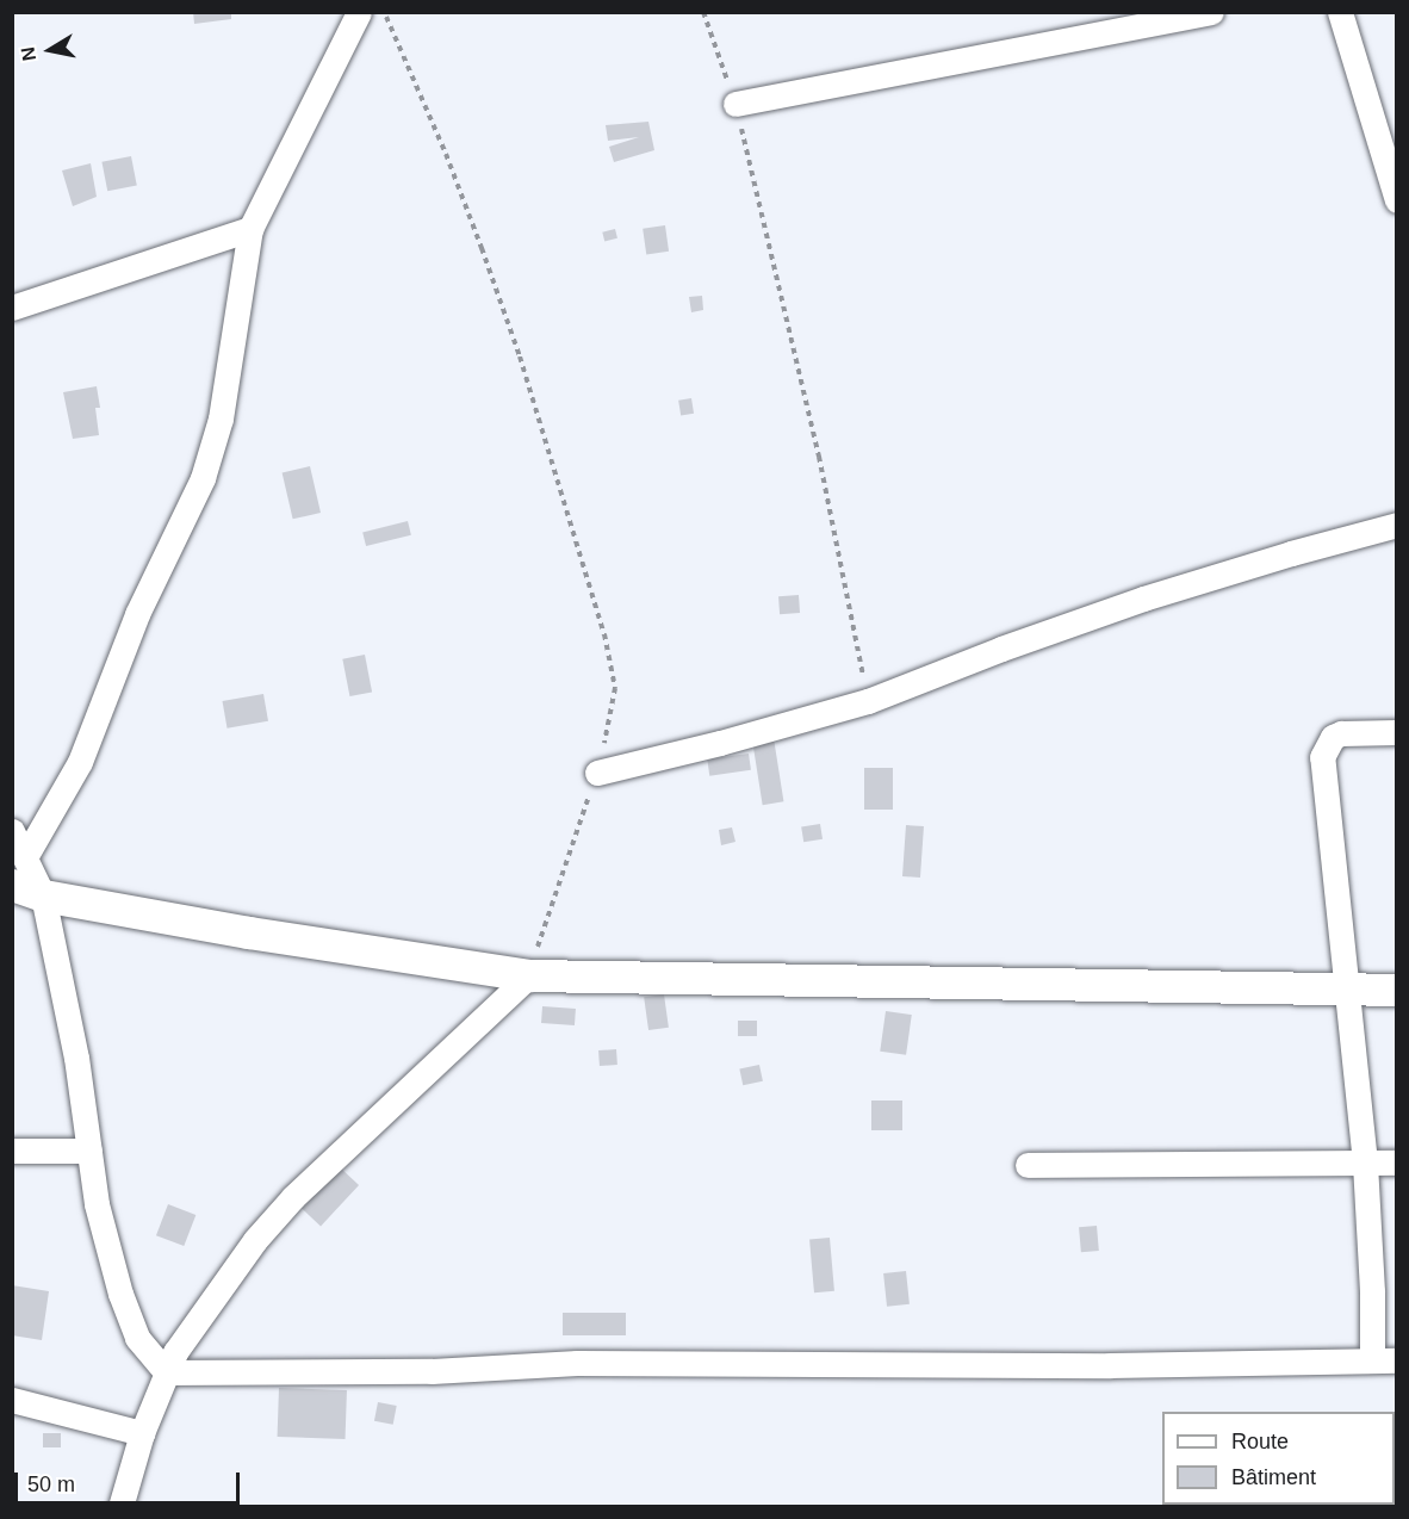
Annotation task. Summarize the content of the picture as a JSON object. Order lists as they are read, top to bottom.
{
  "legend": ["Route", "Bâtiment"],
  "scale_bar": "50 m",
  "north": "left"
}
